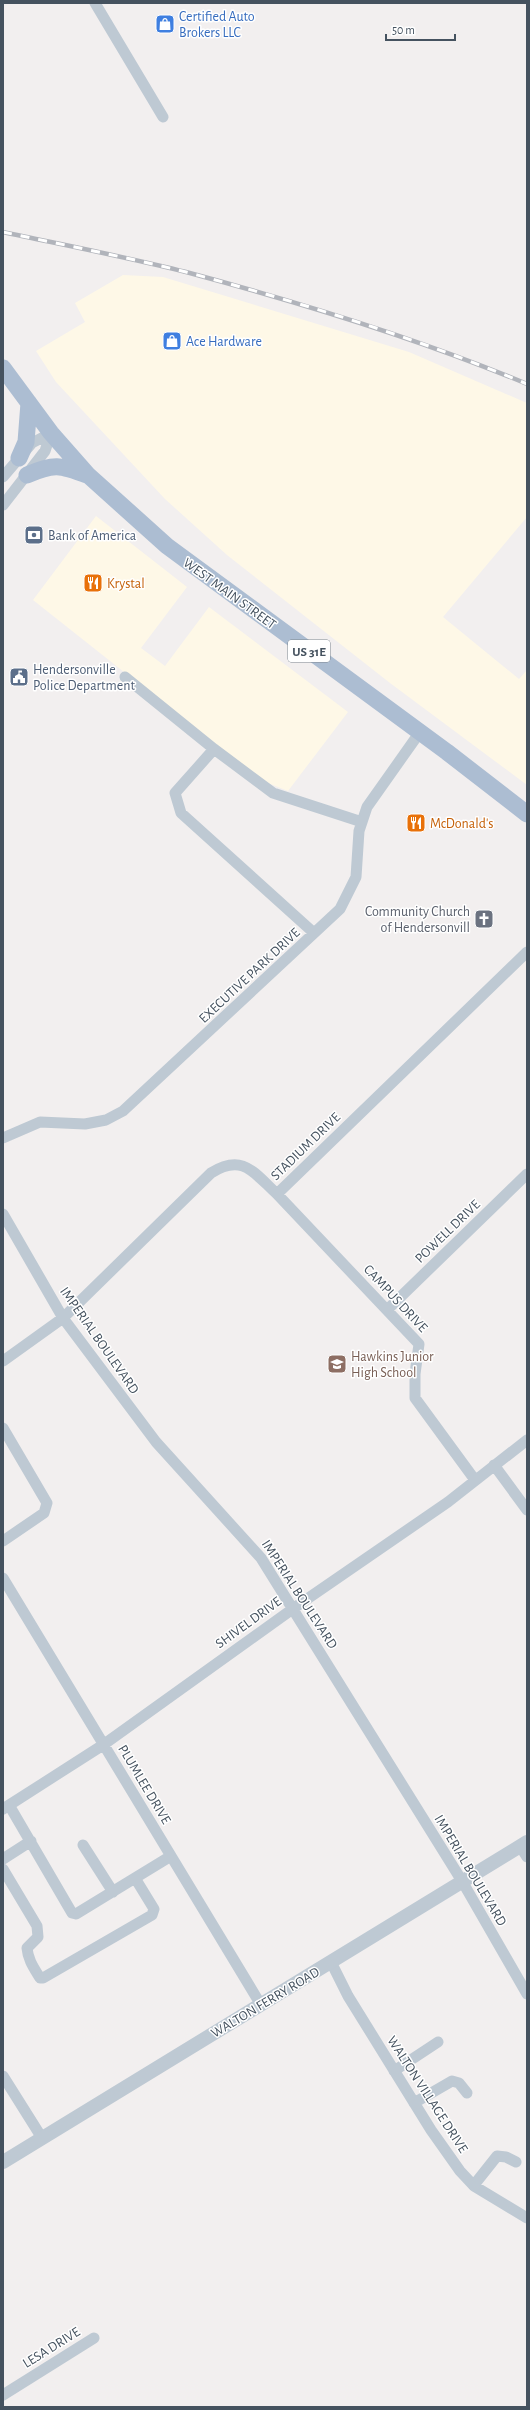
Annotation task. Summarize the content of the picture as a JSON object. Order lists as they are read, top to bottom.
{
  "streets": {
    "main road": ["WEST MAIN STREET", "US 31E"],
    "street": [
      "EXECUTIVE PARK DRIVE",
      "STADIUM DRIVE",
      "POWELL DRIVE",
      "CAMPUS DRIVE",
      "IMPERIAL BOULEVARD",
      "SHIVEL DRIVE",
      "PLUMLEE DRIVE",
      "WALTON FERRY ROAD",
      "WALTON VILLAGE DRIVE",
      "LESA DRIVE"
    ]
  },
  "crossings": [
    ["WEST MAIN STREET", "EXECUTIVE PARK DRIVE"],
    ["STADIUM DRIVE", "CAMPUS DRIVE"],
    ["STADIUM DRIVE", "IMPERIAL BOULEVARD"],
    ["POWELL DRIVE", "CAMPUS DRIVE"],
    ["CAMPUS DRIVE", "SHIVEL DRIVE"],
    ["IMPERIAL BOULEVARD", "SHIVEL DRIVE"],
    ["IMPERIAL BOULEVARD", "WALTON FERRY ROAD"],
    ["SHIVEL DRIVE", "PLUMLEE DRIVE"],
    ["PLUMLEE DRIVE", "WALTON FERRY ROAD"],
    ["WALTON FERRY ROAD", "WALTON VILLAGE DRIVE"]
  ],
  "places": {
    "shop": ["Certified Auto Brokers LLC", "Ace Hardware"],
    "bank": ["Bank of America"],
    "restaurant": ["Krystal", "McDonald's"],
    "public building": ["Hendersonville Police Department"],
    "church": ["Community Church of Hendersonvill"],
    "school or university": ["Hawkins Junior High School"]
  },
  "scale_bar": "50 m"
}
